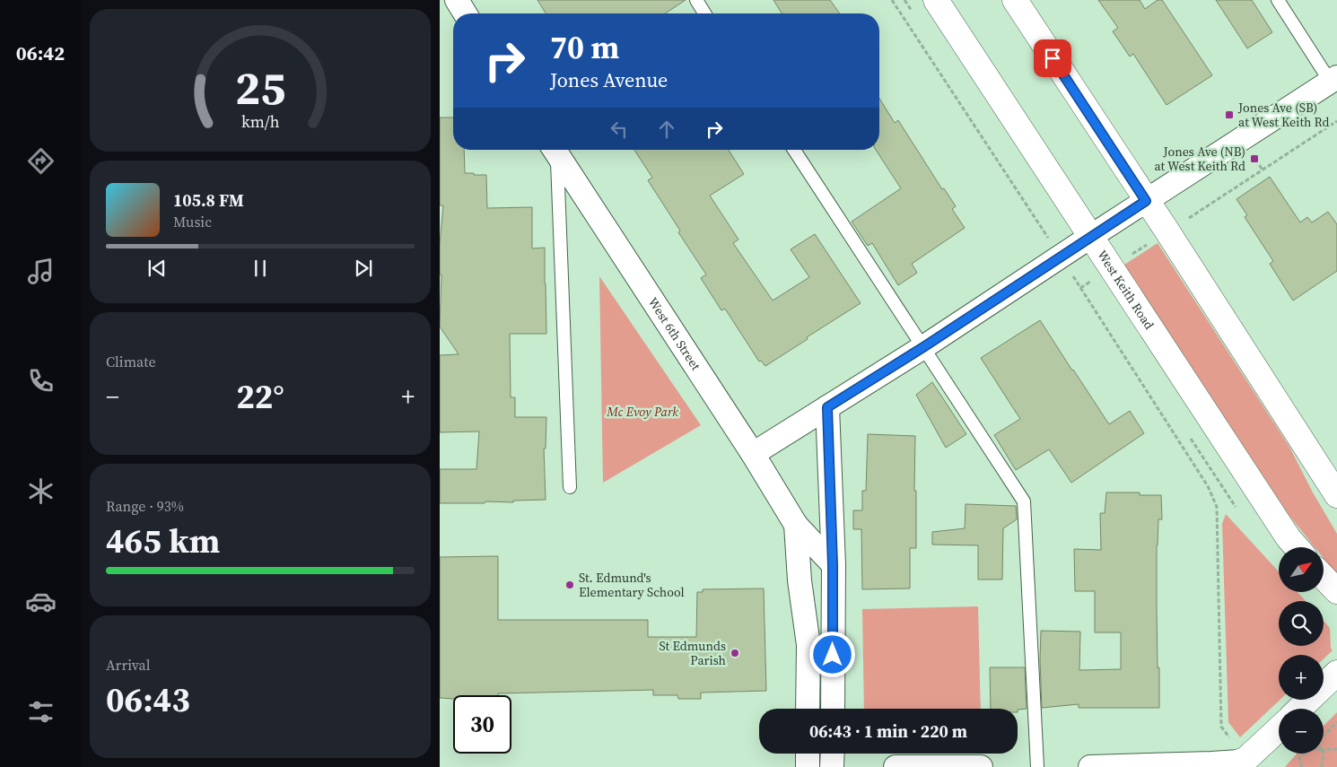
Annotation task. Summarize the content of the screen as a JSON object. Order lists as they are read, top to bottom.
{
  "streets": {
    "main road": ["West Keith Road"],
    "street": ["West 6th Street"]
  },
  "parks": ["Mc Evoy Park"],
  "places": {
    "transit": ["Jones Ave (SB) at West Keith Rd", "Jones Ave (NB) at West Keith Rd"],
    "other": ["St. Edmund's Elementary School", "St Edmunds Parish"]
  },
  "north": "top right",
  "page": {
    "tabs": "06:42",
    "turn": ["70 m", "Jones Avenue"],
    "song": ["105.8 FM", "Music"],
    "tile": [
      "Climate",
      ["Range · 93%", "465 km"],
      ["Arrival", "06:43"]
    ],
    "heat": ["−", "22°", "+"],
    "map_buttons": ["+", "−"],
    "limit": "30",
    "trip": "06:43 · 1 min · 220 m",
    "gauge": ["25", "km/h"]
  }
}
